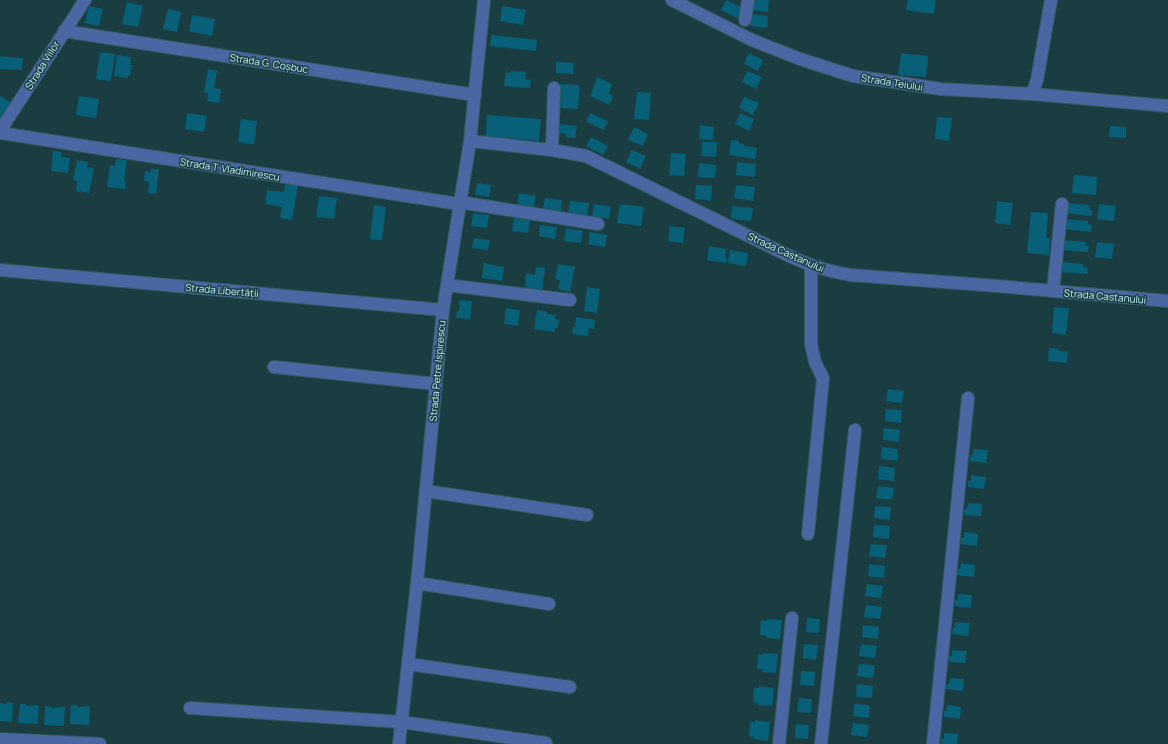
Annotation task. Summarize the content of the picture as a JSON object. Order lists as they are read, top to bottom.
{
  "streets": {
    "street": [
      "Strada G. Coșbuc",
      "Strada Viilor",
      "Strada Teiului",
      "Strada T. Vladimirescu",
      "Strada Castanului",
      "Strada Libertății",
      "Strada Petre Ispirescu"
    ]
  },
  "crossings": [
    ["Strada G. Coșbuc", "Strada Viilor"],
    ["Strada G. Coșbuc", "Strada Petre Ispirescu"],
    ["Strada Viilor", "Strada T. Vladimirescu"],
    ["Strada T. Vladimirescu", "Strada Petre Ispirescu"],
    ["Strada Castanului", "Strada Petre Ispirescu"],
    ["Strada Libertății", "Strada Petre Ispirescu"]
  ]
}
